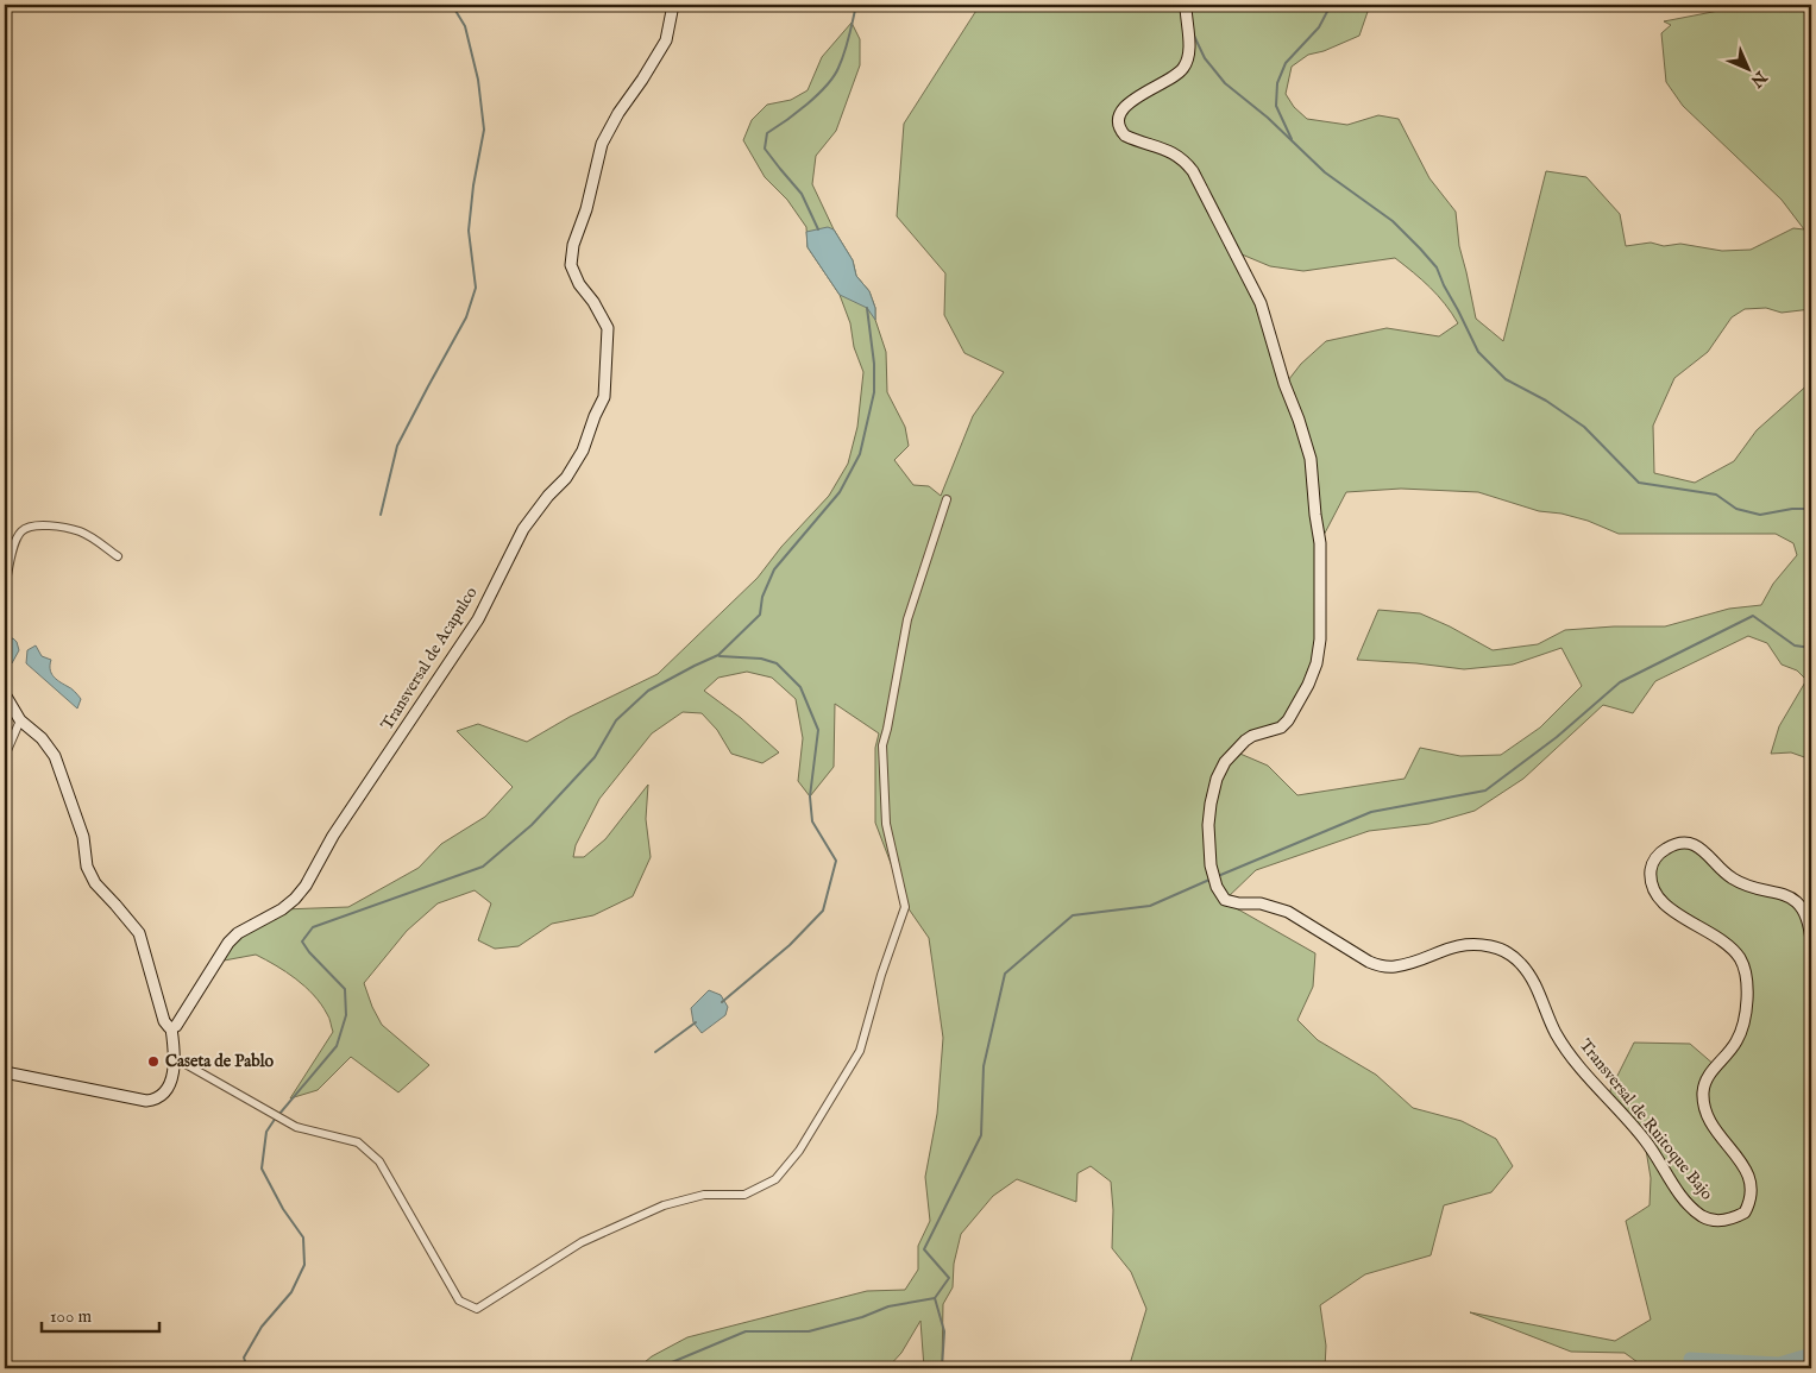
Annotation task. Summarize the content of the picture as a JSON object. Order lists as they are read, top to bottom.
{
  "streets": {
    "street": ["Transversal de Acapulco", "Transversal de Ruitoque Bajo"]
  },
  "places": ["Caseta de Pablo"],
  "scale_bar": "100 m",
  "north": "bottom right"
}
